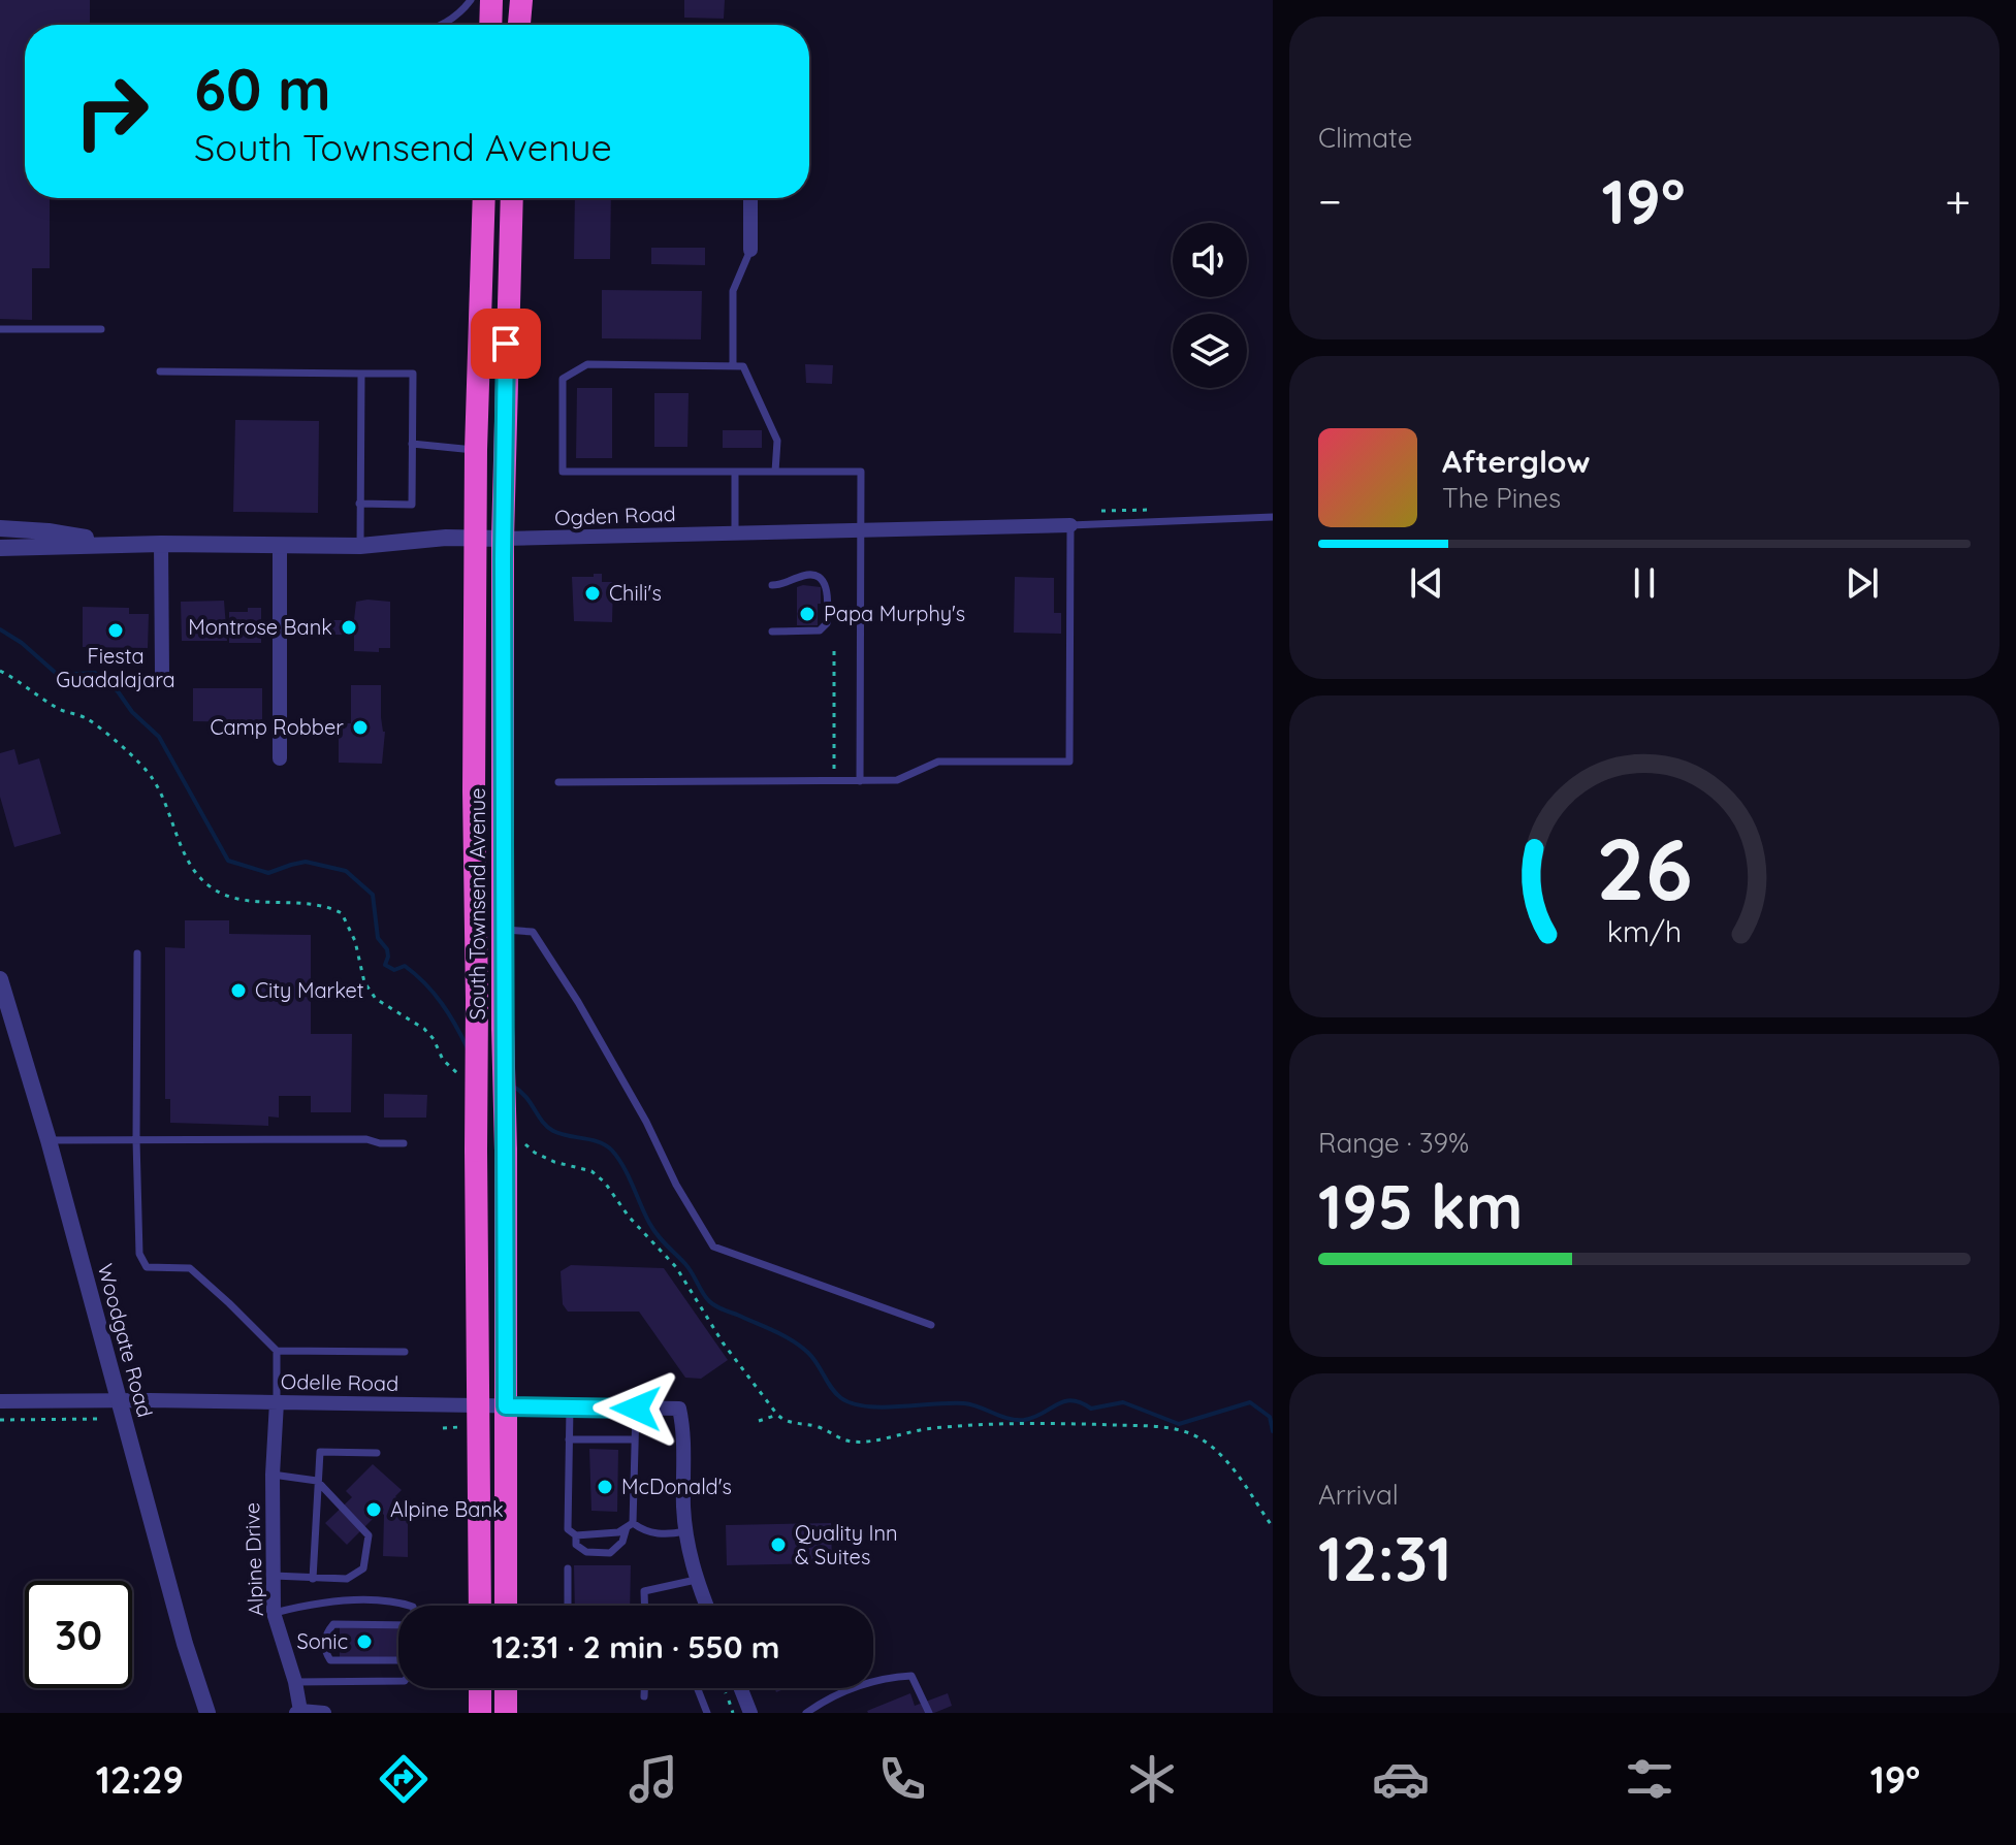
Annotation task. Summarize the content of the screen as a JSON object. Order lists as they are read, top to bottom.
{
  "streets": {
    "highway": ["South Townsend Avenue"],
    "street": [
      "Ogden Road",
      "Woodgate Road",
      "Odelle Road",
      "Alpine Drive"
    ]
  },
  "crossings": [
    ["Ogden Road", "South Townsend Avenue"],
    ["South Townsend Avenue", "Odelle Road"],
    ["Woodgate Road", "Odelle Road"],
    ["Odelle Road", "Alpine Drive"]
  ],
  "places": [
    "Chili's",
    "Papa Murphy's",
    "Montrose Bank",
    "Fiesta Guadalajara",
    "Camp Robber",
    "City Market",
    "McDonald's",
    "Alpine Bank",
    "Quality Inn & Suites",
    "Sonic"
  ],
  "page": {
    "tile": [
      "Climate",
      ["Range · 39%", "195 km"],
      ["Arrival", "12:31"]
    ],
    "turn": ["60 m", "South Townsend Avenue"],
    "heat": ["−", "19°", "+"],
    "song": ["Afterglow", "The Pines"],
    "limit": "30",
    "trip": "12:31 · 2 min · 550 m",
    "tabs": ["12:29", "19°"],
    "gauge": ["26", "km/h"]
  }
}
